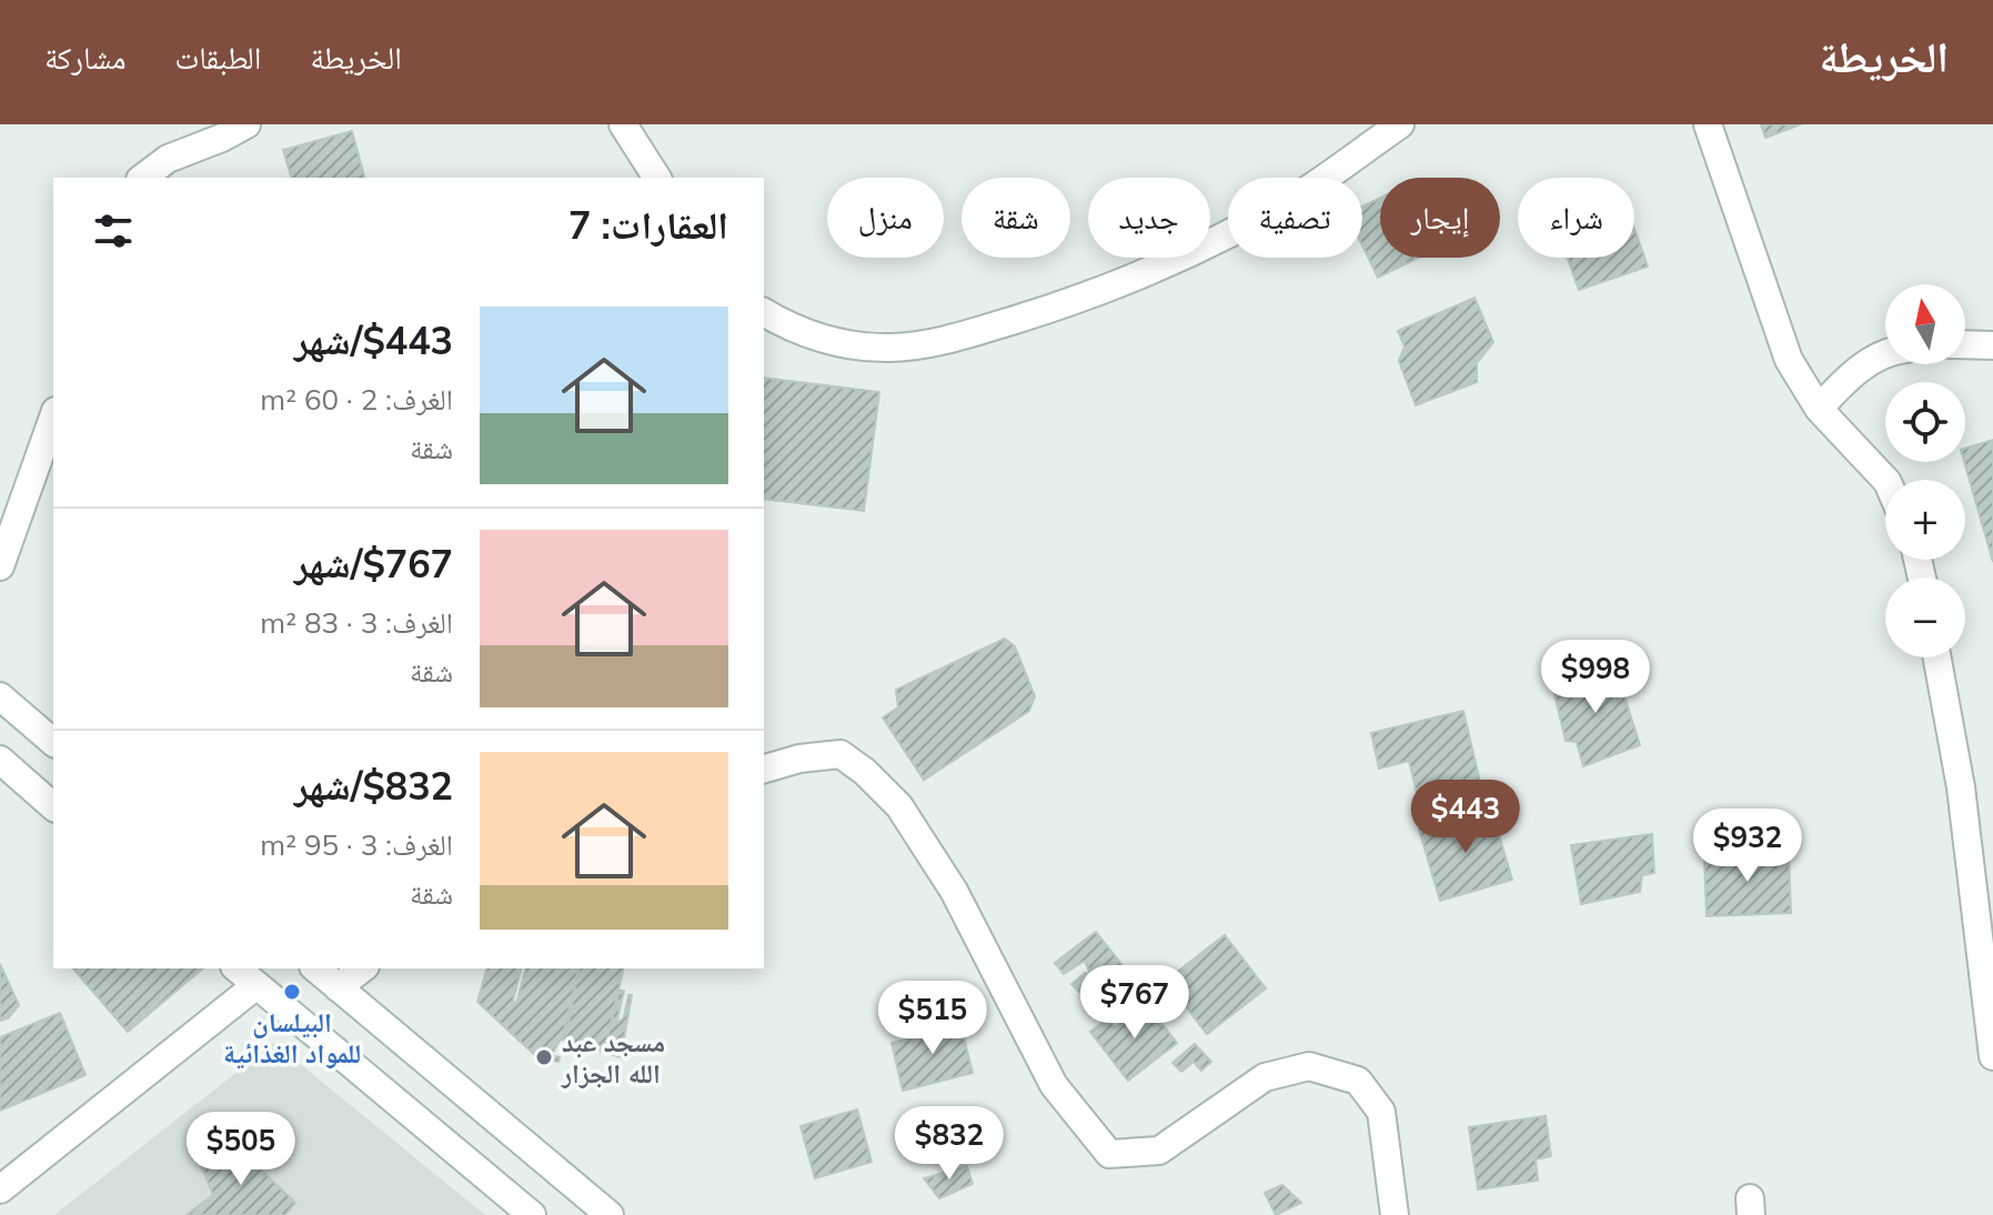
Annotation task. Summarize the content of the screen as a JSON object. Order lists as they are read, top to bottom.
{
  "places": ["البيلسان للمواد الغذائية", "مسجد عبد الله الجزار"],
  "north": "top",
  "page": {
    "header": "الخريطة",
    "nav": ["الخريطة", "الطبقات", "مشاركة"],
    "chip": [
      "شراء",
      "إيجار",
      "تصفية",
      "جديد",
      "شقة",
      "منزل"
    ],
    "heading": "العقارات: 7",
    "map_buttons": ["+", "−"],
    "list": [
      {
        "name": "$443/شهر",
        "note": "الغرف: 2 · 60 m² · شقة"
      },
      {
        "name": "$767/شهر",
        "note": "الغرف: 3 · 83 m² · شقة"
      },
      {
        "name": "$832/شهر",
        "note": "الغرف: 3 · 95 m² · شقة"
      }
    ],
    "price": [
      "$998",
      "$443",
      "$932",
      "$767",
      "$515",
      "$832",
      "$505"
    ]
  }
}
